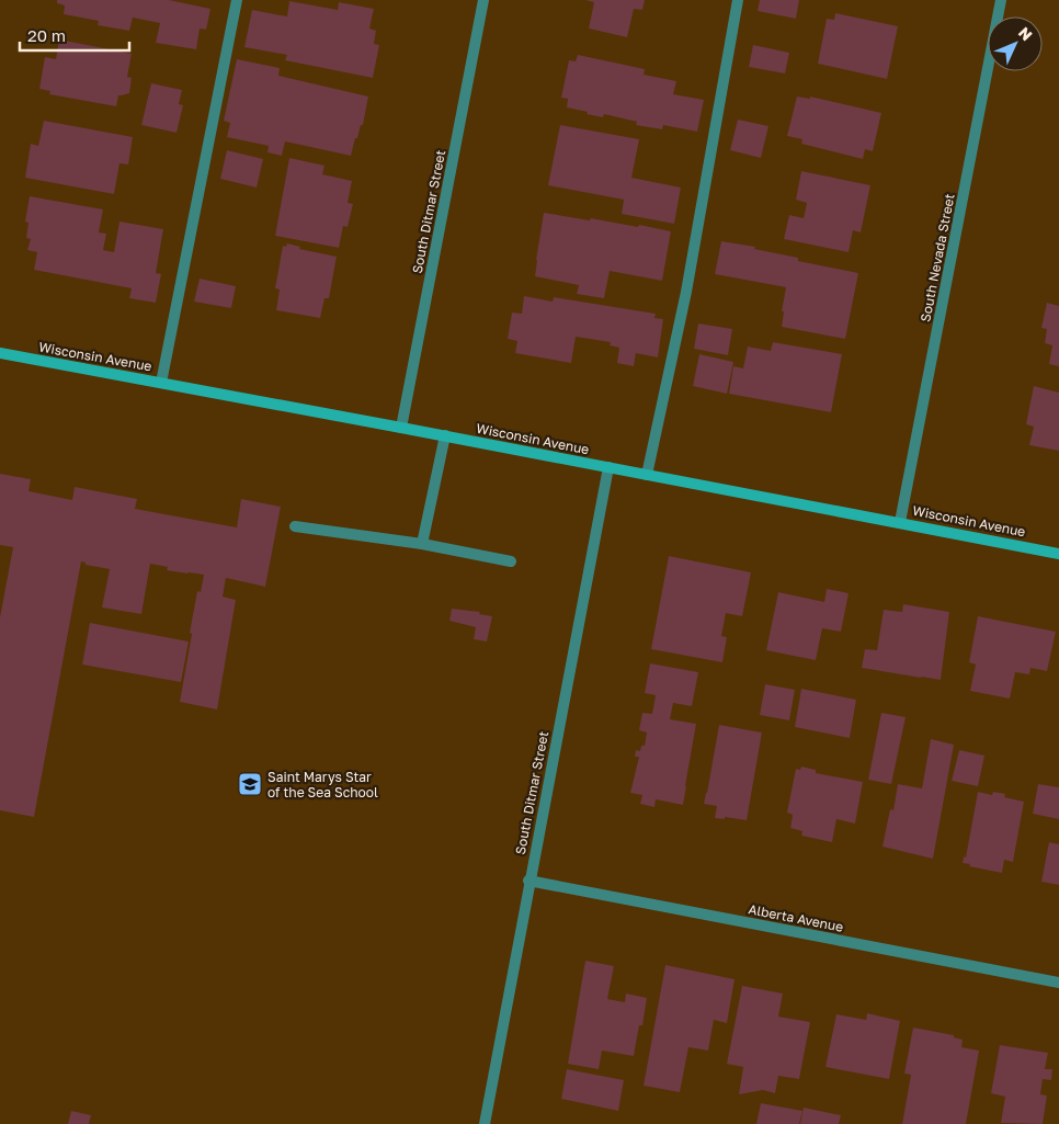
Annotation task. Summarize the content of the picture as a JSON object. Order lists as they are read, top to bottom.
{
  "streets": {
    "main road": ["Wisconsin Avenue"],
    "street": ["South Ditmar Street", "South Nevada Street", "Alberta Avenue"]
  },
  "crossings": [
    ["South Ditmar Street", "Wisconsin Avenue"],
    ["South Ditmar Street", "Alberta Avenue"],
    ["South Nevada Street", "Wisconsin Avenue"]
  ],
  "places": {
    "school or university": ["Saint Marys Star of the Sea School"]
  },
  "scale_bar": "20 m",
  "north": "top right"
}
